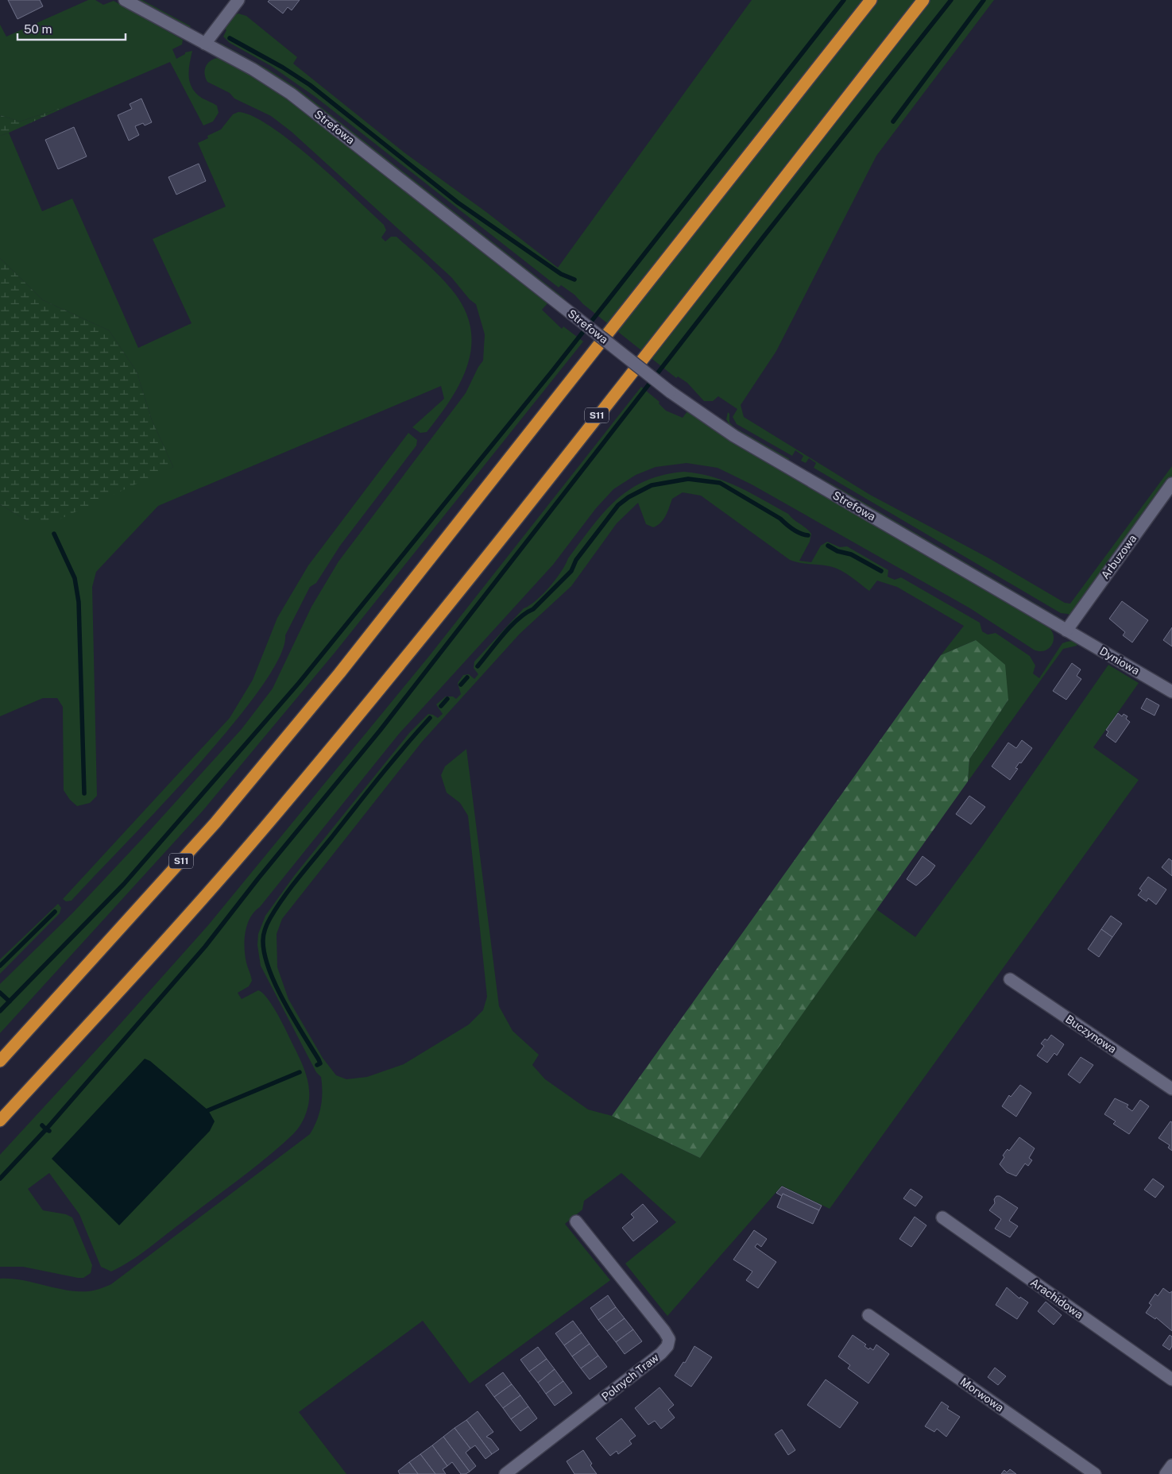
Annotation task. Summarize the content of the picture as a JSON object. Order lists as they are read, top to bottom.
{
  "streets": {
    "highway": ["S11"],
    "street": [
      "Strefowa",
      "Arbuzowa",
      "Dyniowa",
      "Buczynowa",
      "Arachidowa",
      "Polnych Traw",
      "Morwowa"
    ]
  },
  "crossings": [
    ["Strefowa", "Arbuzowa"],
    ["Strefowa", "Dyniowa"],
    ["Arbuzowa", "Dyniowa"]
  ],
  "scale_bar": "50 m"
}
